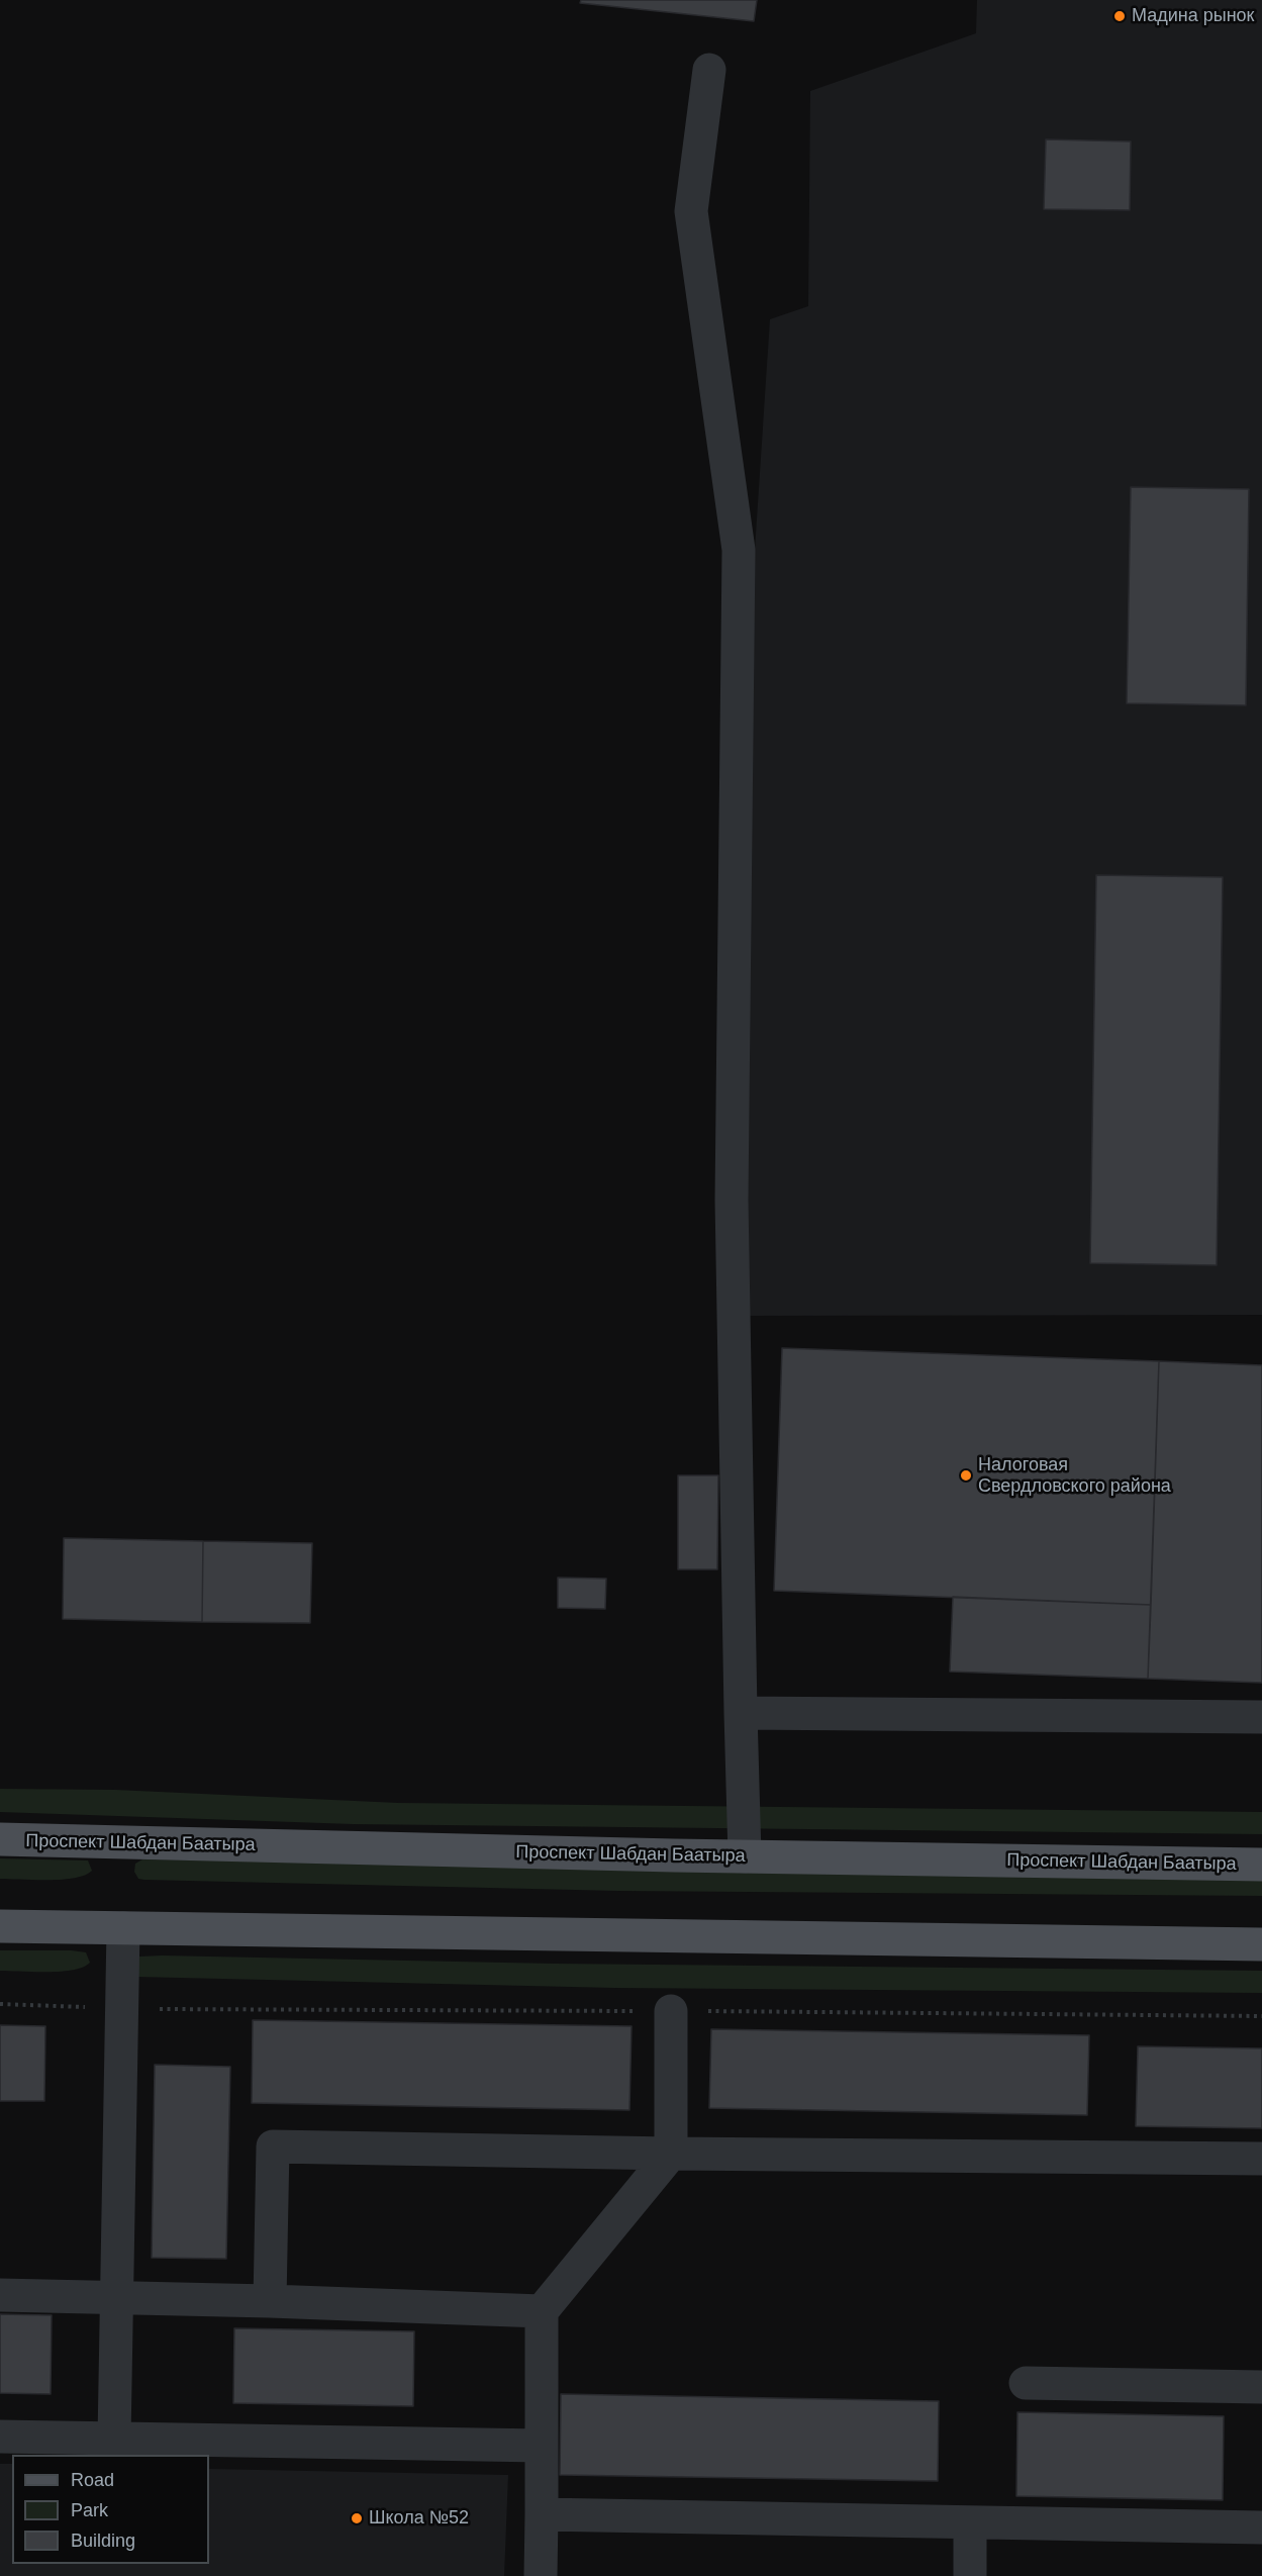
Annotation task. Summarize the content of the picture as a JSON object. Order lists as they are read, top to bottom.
{
  "streets": {
    "main road": ["Проспект Шабдан Баатыра"]
  },
  "places": ["Мадина рынок", "Налоговая Свердловского района", "Школа №52"],
  "legend": ["Road", "Park", "Building"]
}
